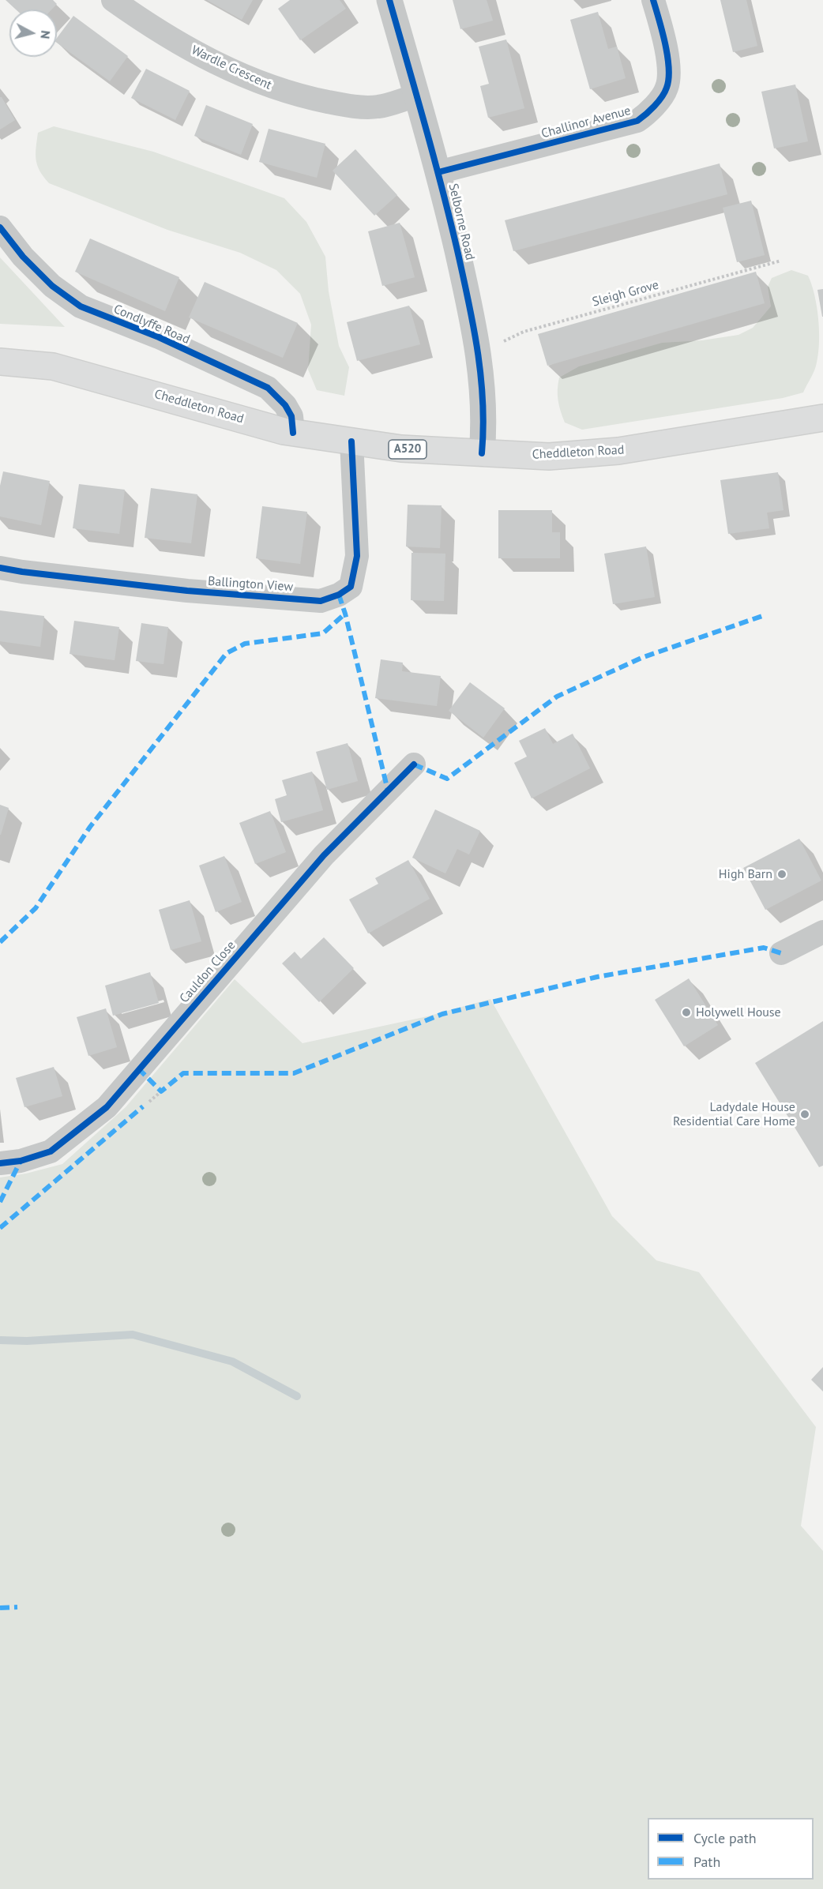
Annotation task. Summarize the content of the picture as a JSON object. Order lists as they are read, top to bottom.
{
  "streets": {
    "highway": ["Cheddleton Road", "A520"],
    "street": [
      "Wardle Crescent",
      "Challinor Avenue",
      "Selborne Road",
      "Condlyffe Road",
      "Ballington View",
      "Cauldon Close"
    ],
    "path": ["Sleigh Grove"]
  },
  "crossings": [
    ["Wardle Crescent", "Selborne Road"],
    ["Challinor Avenue", "Selborne Road"],
    ["Selborne Road", "Sleigh Grove"],
    ["Selborne Road", "Cheddleton Road"],
    ["Condlyffe Road", "Cheddleton Road"],
    ["Cheddleton Road", "Ballington View"]
  ],
  "places": ["High Barn", "Holywell House", "Ladydale House Residential Care Home"],
  "legend": ["Cycle path", "Path"],
  "north": "right"
}
